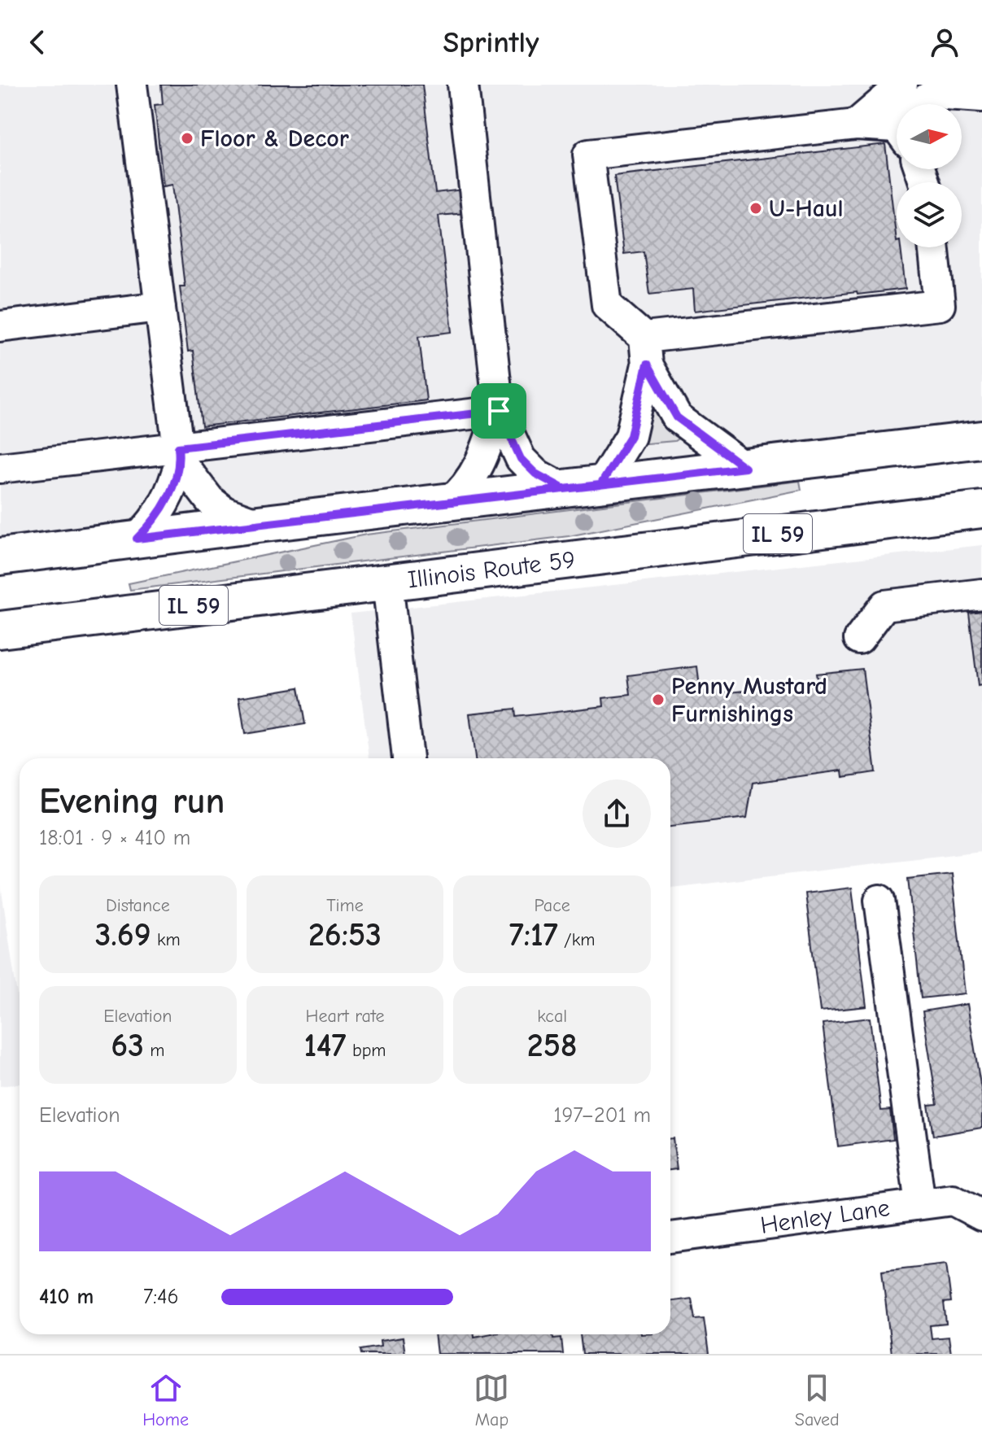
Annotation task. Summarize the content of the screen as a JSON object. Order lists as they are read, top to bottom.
{
  "streets": {
    "main road": ["IL 59", "Illinois Route 59"],
    "street": ["Henley Lane"]
  },
  "places": ["Floor & Decor", "U-Haul", "Penny Mustard Furnishings"],
  "north": "right",
  "page": {
    "header": "Sprintly",
    "heading": ["Evening run", "18:01 · 9 × 410 m"],
    "stats": [
      ["Distance", "3.69 km"],
      ["Time", "26:53"],
      ["Pace", "7:17 /km"],
      ["Elevation", "63 m"],
      ["Heart rate", "147 bpm"],
      ["kcal", "258"]
    ],
    "chart": ["Elevation", "197–201 m"],
    "list": [
      {
        "name": "410 m",
        "note": "7:46"
      }
    ],
    "tabs": ["Home", "Map", "Saved"]
  }
}
